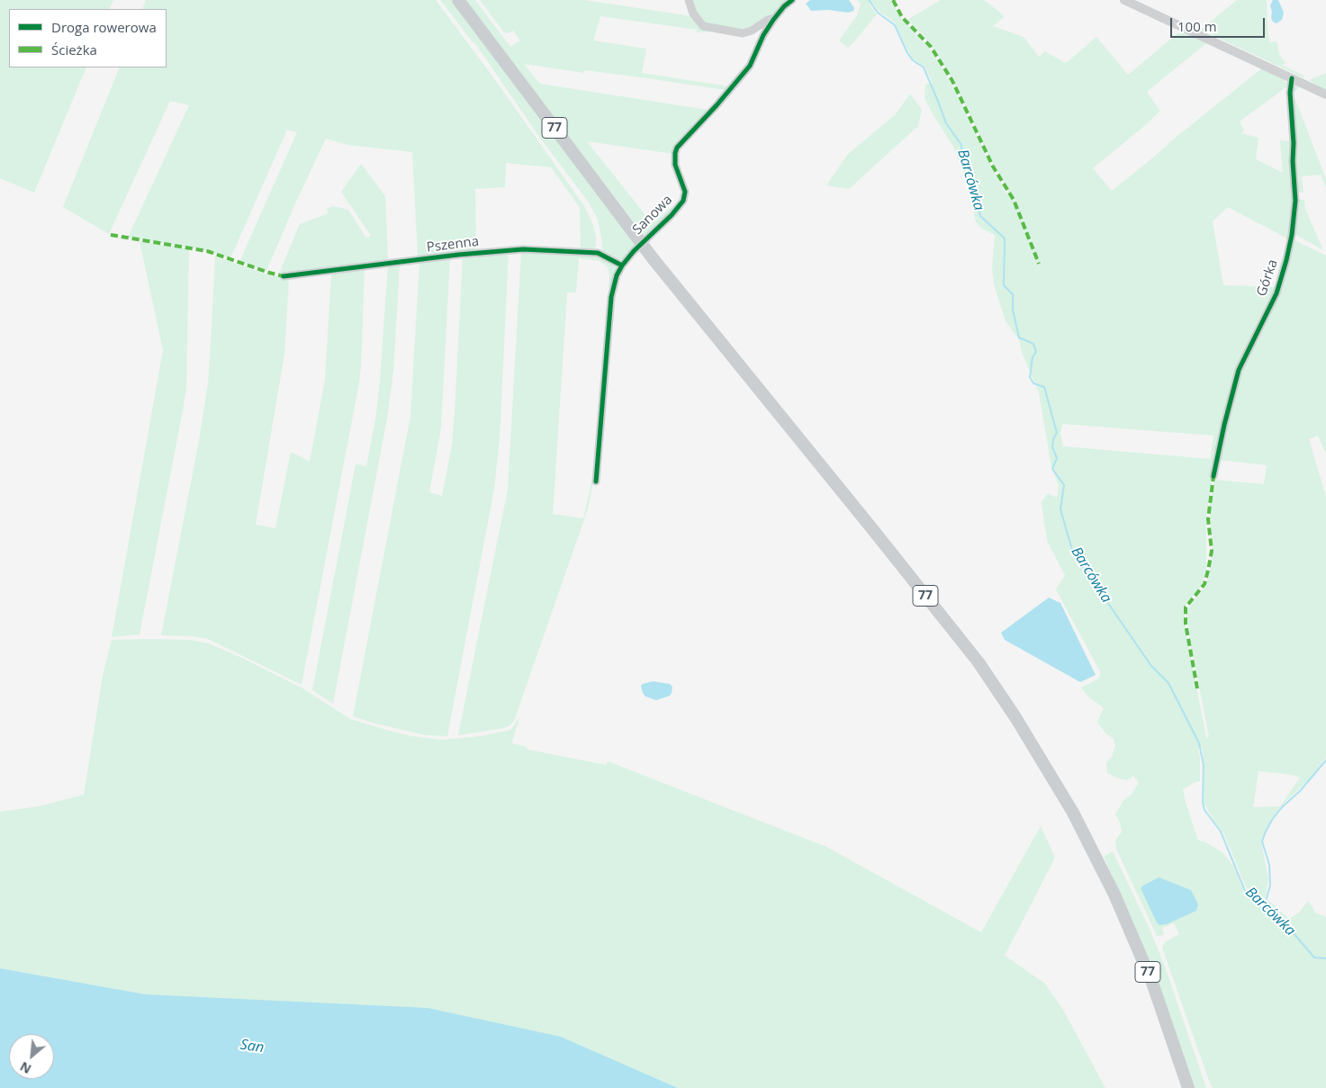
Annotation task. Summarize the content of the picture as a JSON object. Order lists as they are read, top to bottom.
{
  "streets": {
    "main road": ["77"],
    "street": ["Sanowa", "Pszenna", "Górka"]
  },
  "crossings": [
    ["Sanowa", "Pszenna"]
  ],
  "water": ["Barcówka", "San"],
  "legend": ["Droga rowerowa", "Ścieżka"],
  "scale_bar": "100 m",
  "north": "bottom left"
}
